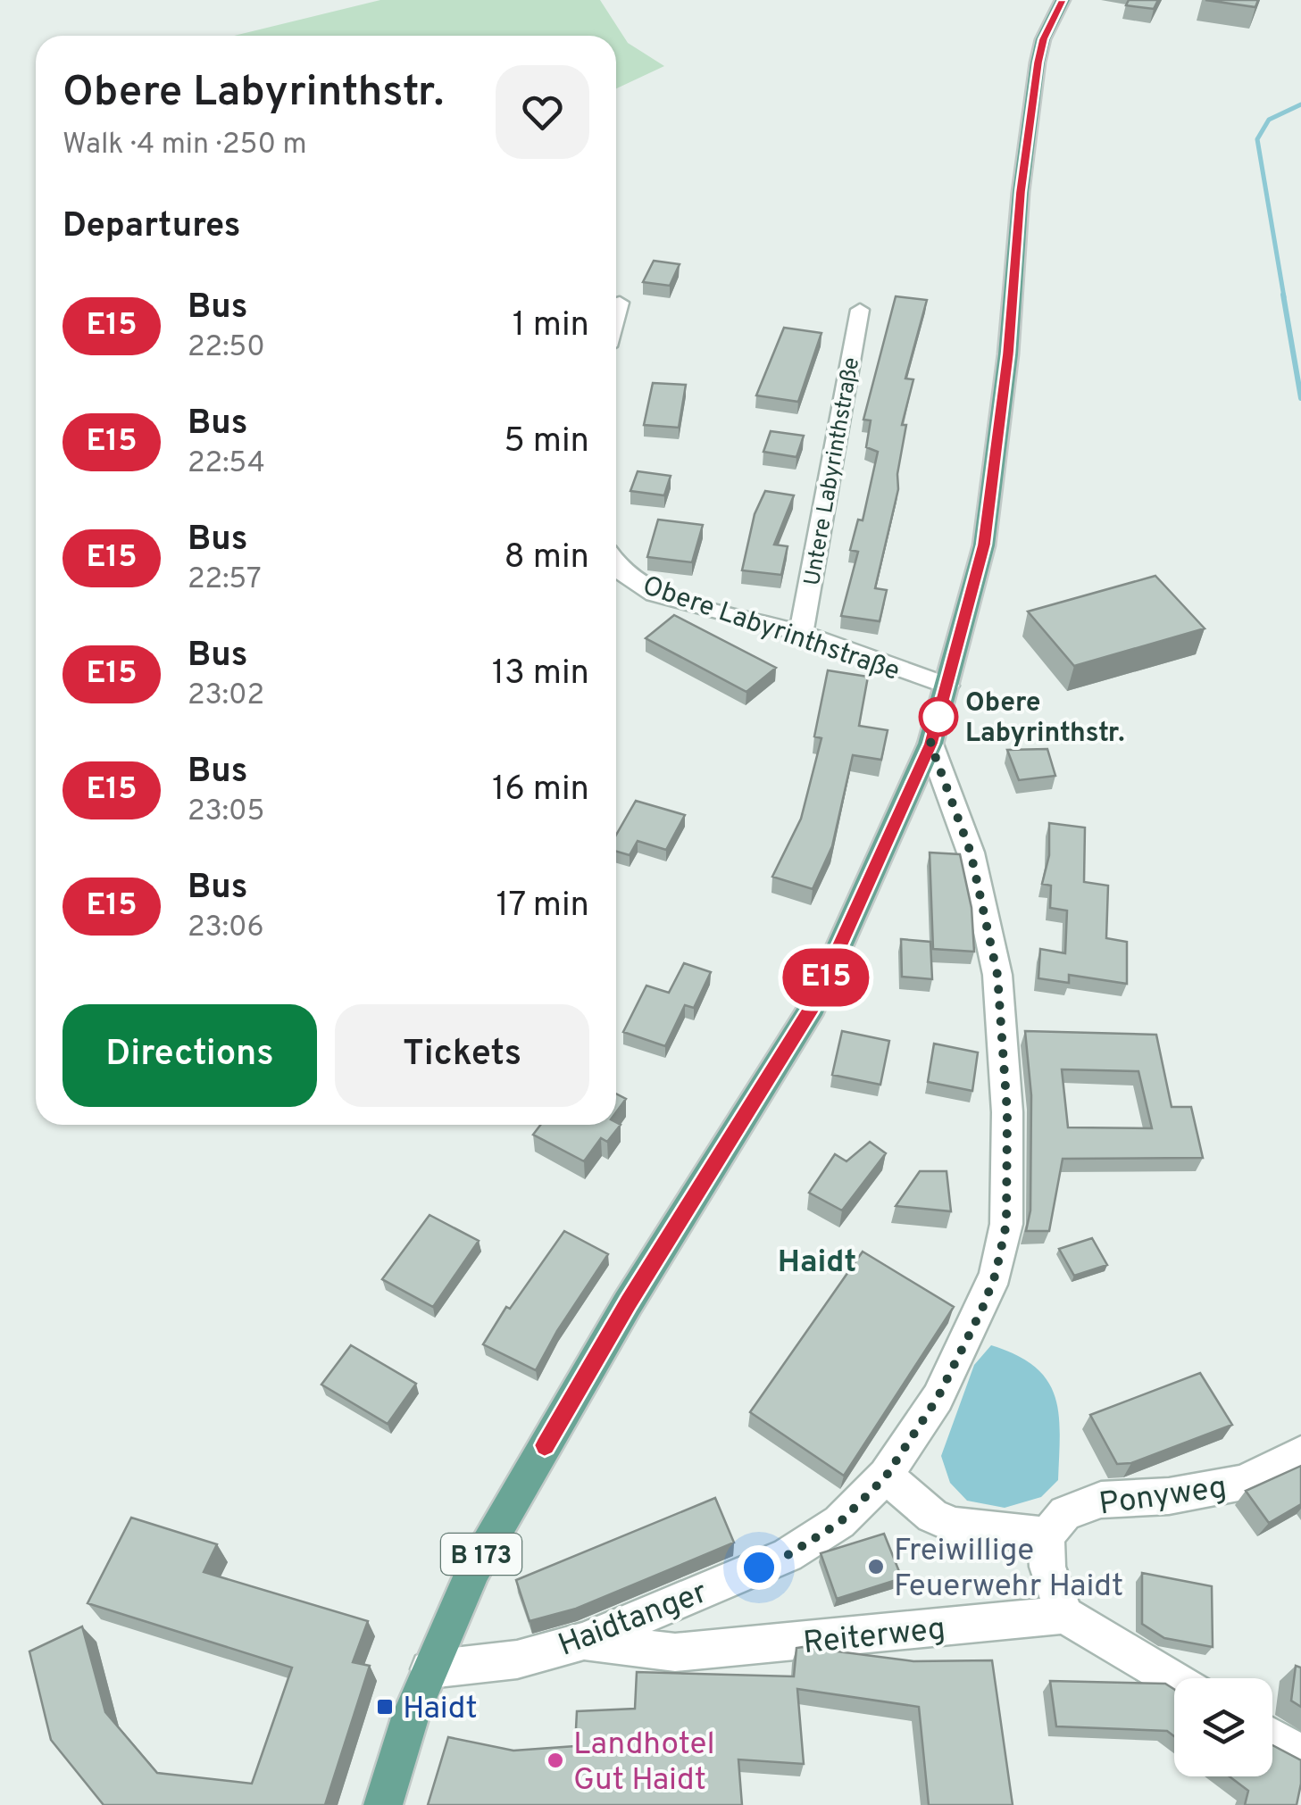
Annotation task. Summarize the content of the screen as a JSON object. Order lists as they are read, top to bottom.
{
  "streets": {
    "main road": ["B 173"],
    "street": [
      "Untere Labyrinthstraße",
      "Obere Labyrinthstraße",
      "Ponyweg",
      "Haidtanger",
      "Reiterweg"
    ]
  },
  "crossings": [
    ["Untere Labyrinthstraße", "Obere Labyrinthstraße"],
    ["Obere Labyrinthstraße", "B 173"],
    ["B 173", "Haidtanger"],
    ["Haidtanger", "Reiterweg"]
  ],
  "districts": ["Haidt"],
  "places": {
    "other": ["Obere Labyrinthstr.", "Freiwillige Feuerwehr Haidt", "Landhotel Gut Haidt"],
    "transit": ["Haidt"]
  },
  "lines": ["bus line E15"],
  "page": {
    "on_map": "E15",
    "heading": [
      ["Obere Labyrinthstr.", "Walk · 4 min · 250 m"],
      "Departures"
    ],
    "list": [
      {
        "mark": "E15",
        "name": "Bus",
        "note": "22:50",
        "value": "1 min"
      },
      {
        "mark": "E15",
        "name": "Bus",
        "note": "22:54",
        "value": "5 min"
      },
      {
        "mark": "E15",
        "name": "Bus",
        "note": "22:57",
        "value": "8 min"
      },
      {
        "mark": "E15",
        "name": "Bus",
        "note": "23:02",
        "value": "13 min"
      },
      {
        "mark": "E15",
        "name": "Bus",
        "note": "23:05",
        "value": "16 min"
      },
      {
        "mark": "E15",
        "name": "Bus",
        "note": "23:06",
        "value": "17 min"
      }
    ],
    "buttons": ["Directions", "Tickets"]
  }
}
